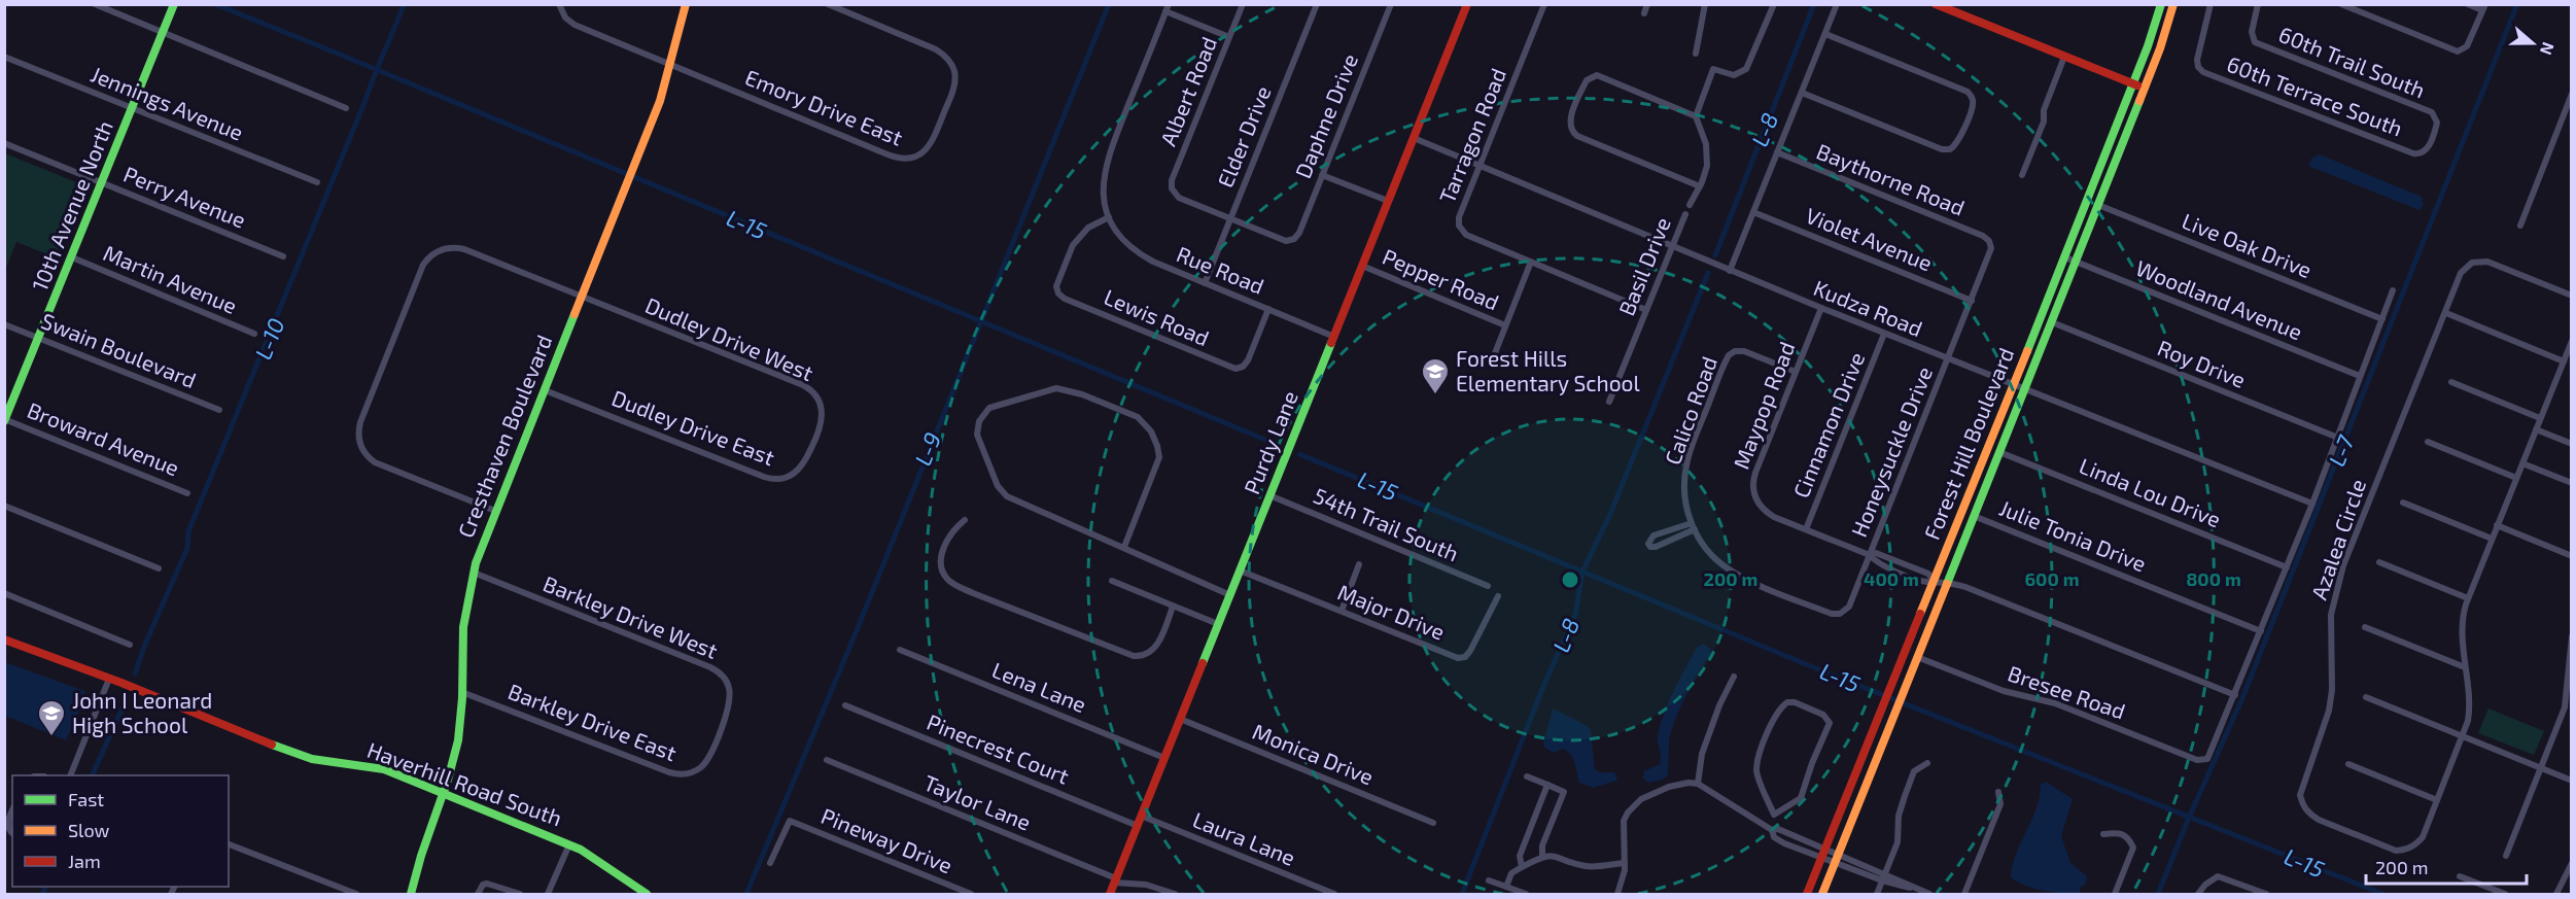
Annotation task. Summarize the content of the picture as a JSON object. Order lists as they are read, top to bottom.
{
  "streets": {
    "street": [
      "60th Trail South",
      "Albert Road",
      "60th Terrace South",
      "Jennings Avenue",
      "Emory Drive East",
      "Daphne Drive",
      "Tarragon Road",
      "Elder Drive",
      "Baythorne Road",
      "Perry Avenue",
      "10th Avenue North",
      "Violet Avenue",
      "Live Oak Drive",
      "Basil Drive",
      "Rue Road",
      "Martin Avenue",
      "Pepper Road",
      "Woodland Avenue",
      "Kudza Road",
      "Lewis Road",
      "Dudley Drive West",
      "Swain Boulevard",
      "Roy Drive",
      "Maypop Road",
      "Calico Road",
      "Cinnamon Drive",
      "Dudley Drive East",
      "Cresthaven Boulevard",
      "Broward Avenue",
      "Purdy Lane",
      "Forest Hill Boulevard",
      "Honeysuckle Drive",
      "Linda Lou Drive",
      "54th Trail South",
      "Julie Tonia Drive",
      "Azalea Circle",
      "Major Drive",
      "Barkley Drive West",
      "Lena Lane",
      "Bresee Road",
      "Barkley Drive East",
      "Pinecrest Court",
      "Monica Drive",
      "Haverhill Road South",
      "Taylor Lane",
      "Laura Lane",
      "Pineway Drive"
    ]
  },
  "crossings": [
    ["60th Trail South", "60th Terrace South"],
    ["Albert Road", "Daphne Drive"],
    ["Albert Road", "Elder Drive"],
    ["Jennings Avenue", "10th Avenue North"],
    ["Emory Drive East", "Cresthaven Boulevard"],
    ["Daphne Drive", "Elder Drive"],
    ["Tarragon Road", "Basil Drive"],
    ["Tarragon Road", "Kudza Road"],
    ["Elder Drive", "Rue Road"],
    ["Baythorne Road", "Honeysuckle Drive"],
    ["Perry Avenue", "10th Avenue North"],
    ["10th Avenue North", "Martin Avenue"],
    ["10th Avenue North", "Swain Boulevard"],
    ["10th Avenue North", "Broward Avenue"],
    ["Violet Avenue", "Honeysuckle Drive"],
    ["Live Oak Drive", "Forest Hill Boulevard"],
    ["Basil Drive", "Kudza Road"],
    ["Rue Road", "Lewis Road"],
    ["Rue Road", "Purdy Lane"],
    ["Pepper Road", "Purdy Lane"],
    ["Woodland Avenue", "Forest Hill Boulevard"],
    ["Kudza Road", "Maypop Road"],
    ["Kudza Road", "Cinnamon Drive"],
    ["Kudza Road", "Purdy Lane"],
    ["Kudza Road", "Forest Hill Boulevard"],
    ["Kudza Road", "Honeysuckle Drive"],
    ["Dudley Drive West", "Dudley Drive East"],
    ["Dudley Drive West", "Cresthaven Boulevard"],
    ["Roy Drive", "Forest Hill Boulevard"],
    ["Maypop Road", "Calico Road"],
    ["Maypop Road", "Cinnamon Drive"],
    ["Maypop Road", "Forest Hill Boulevard"],
    ["Maypop Road", "Honeysuckle Drive"],
    ["Maypop Road", "Bresee Road"],
    ["Calico Road", "Honeysuckle Drive"],
    ["Dudley Drive East", "Cresthaven Boulevard"],
    ["Cresthaven Boulevard", "Barkley Drive West"],
    ["Cresthaven Boulevard", "Barkley Drive East"],
    ["Cresthaven Boulevard", "Haverhill Road South"],
    ["Purdy Lane", "54th Trail South"],
    ["Purdy Lane", "Major Drive"],
    ["Purdy Lane", "Lena Lane"],
    ["Purdy Lane", "Pinecrest Court"],
    ["Purdy Lane", "Monica Drive"],
    ["Purdy Lane", "Taylor Lane"],
    ["Purdy Lane", "Laura Lane"],
    ["Forest Hill Boulevard", "Linda Lou Drive"],
    ["Forest Hill Boulevard", "Julie Tonia Drive"],
    ["Forest Hill Boulevard", "Bresee Road"],
    ["Barkley Drive West", "Barkley Drive East"]
  ],
  "water": [
    "L-8",
    "L-15",
    "L-10",
    "L-9",
    "L-7"
  ],
  "places": {
    "school or university": ["Forest Hills Elementary School", "John I Leonard High School"]
  },
  "legend": ["Fast", "Slow", "Jam"],
  "scale_bar": "200 m",
  "north": "right",
  "rings": [
    "200 m",
    "400 m",
    "600 m",
    "800 m"
  ]
}
